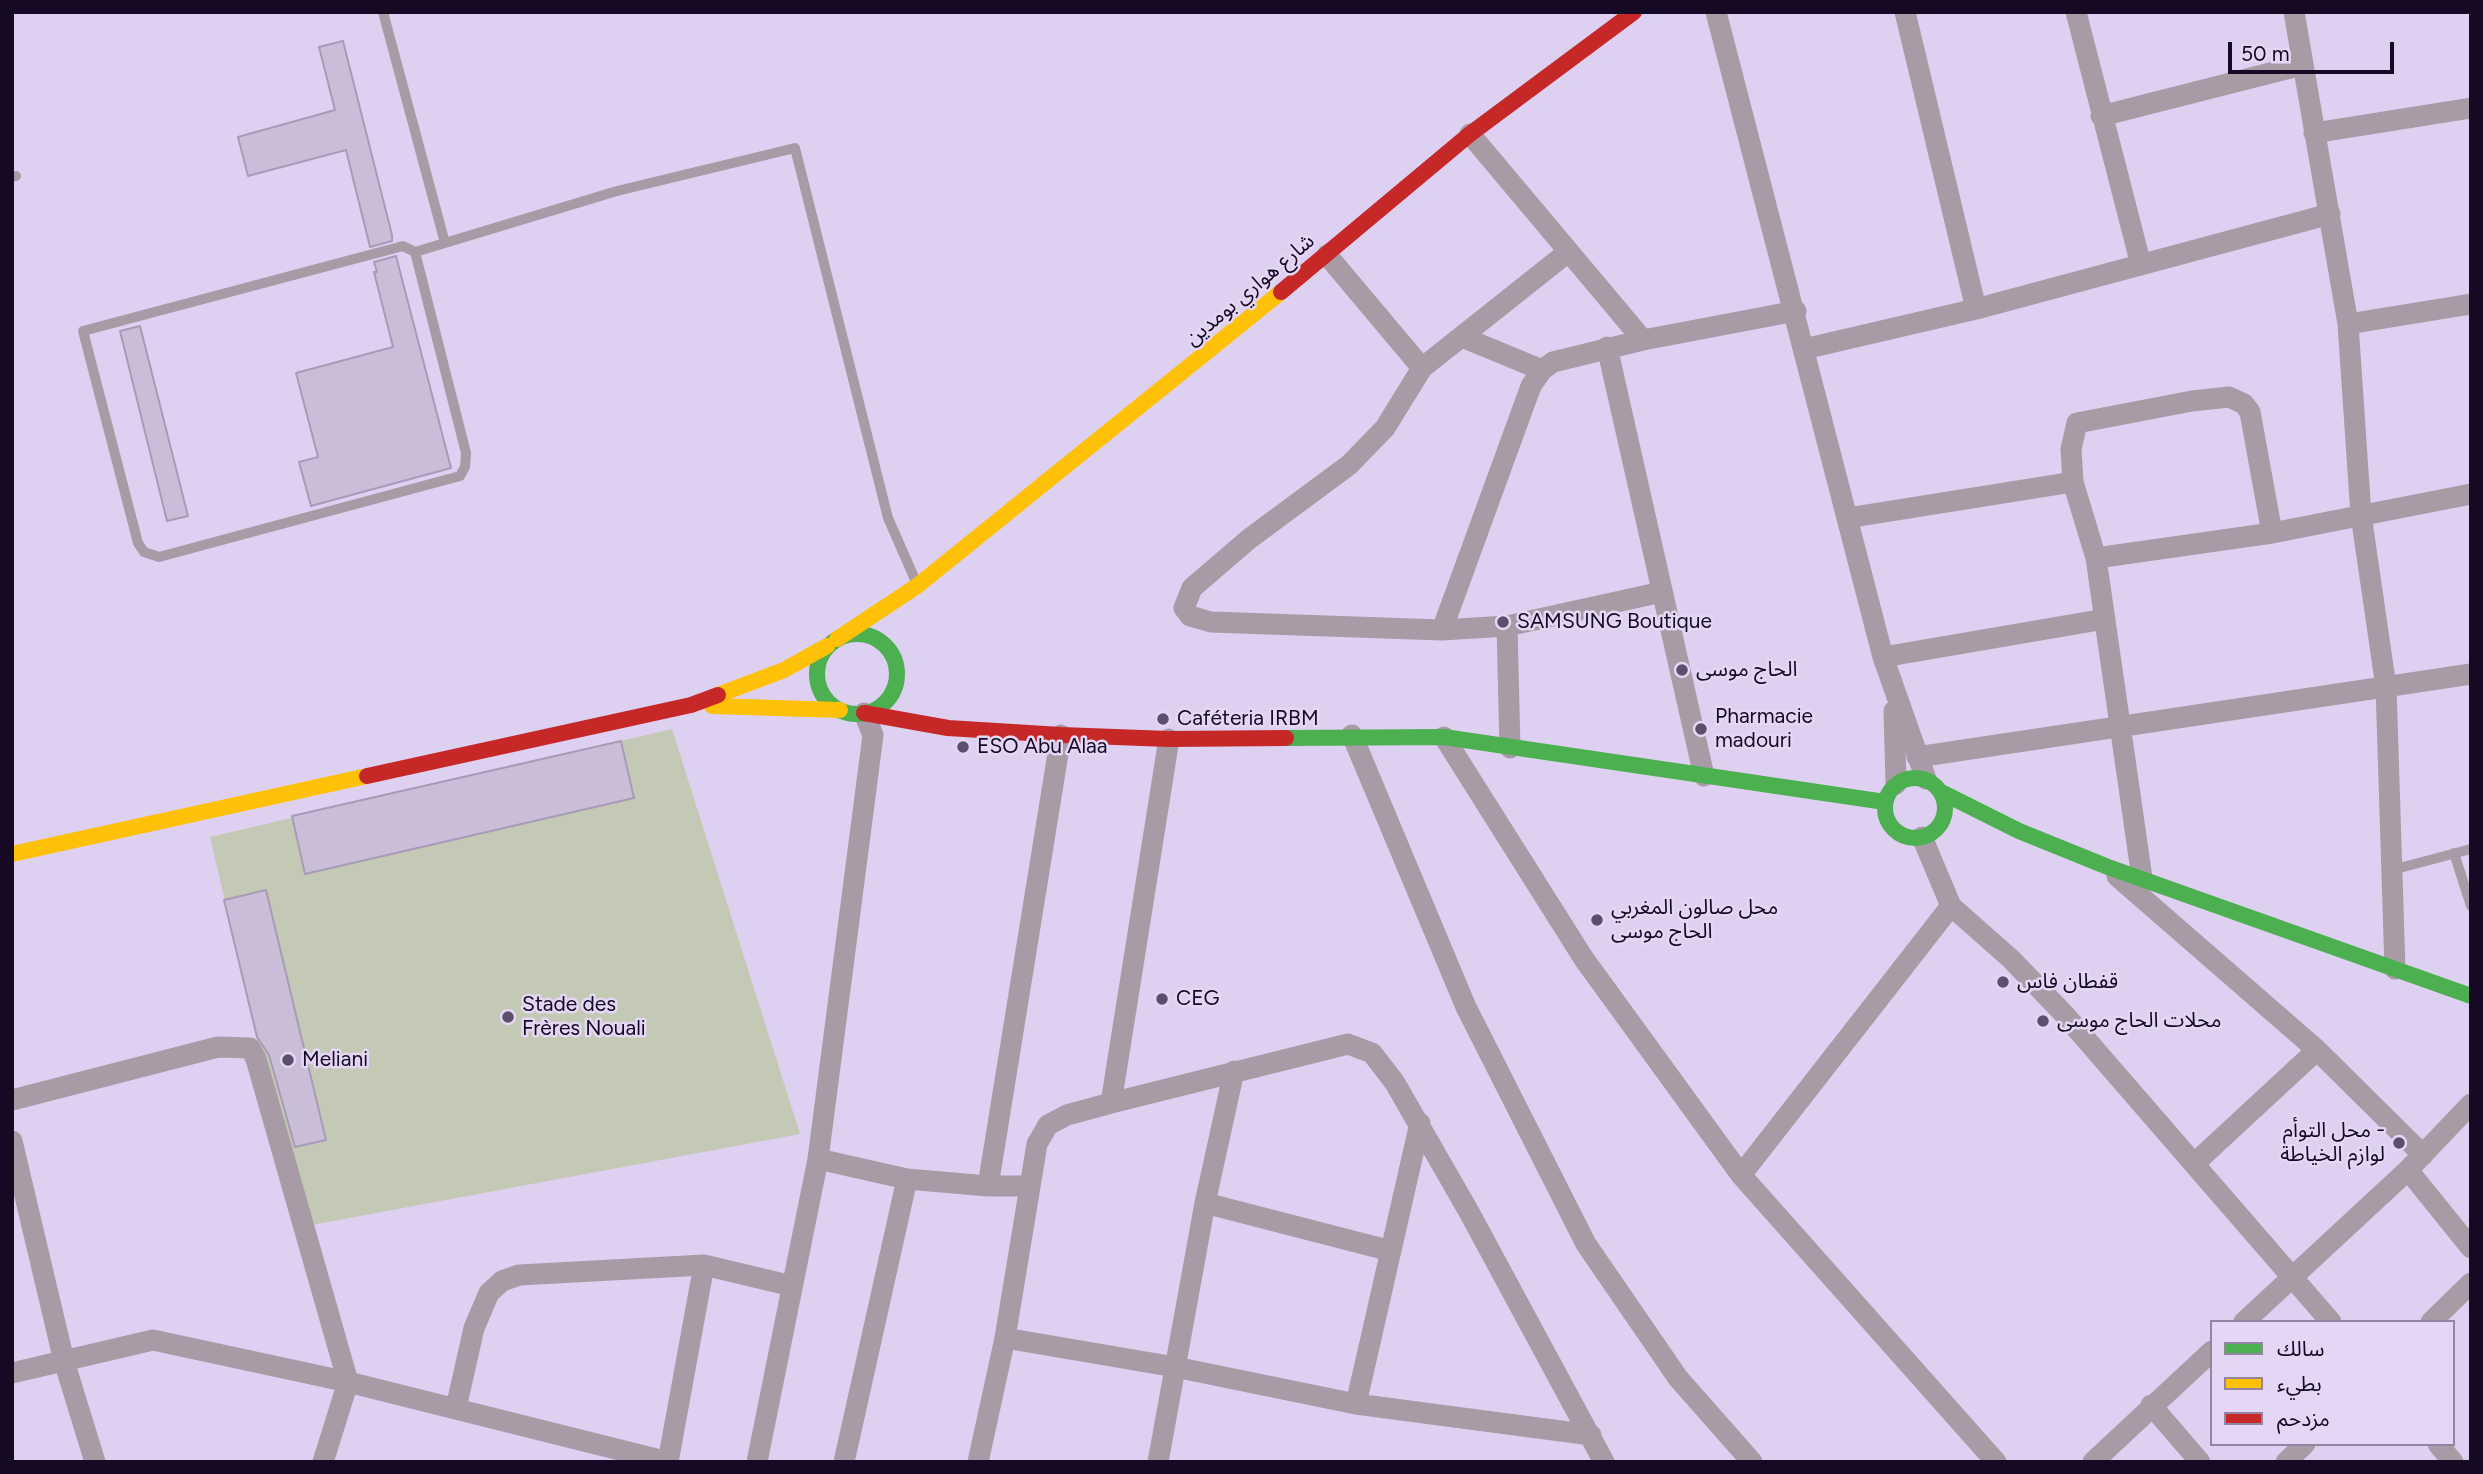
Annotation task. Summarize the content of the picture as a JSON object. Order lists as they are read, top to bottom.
{
  "streets": {
    "street": ["شارع هواري بومدين"]
  },
  "places": [
    "SAMSUNG Boutique",
    "الحاج موسى",
    "Caféteria IRBM",
    "Pharmacie madouri",
    "ESO Abu Alaa",
    "محل صالون المغربي الحاج موسى",
    "قفطان فاس",
    "CEG",
    "Stade des Frères Nouali",
    "محلات الحاج موسى",
    "Meliani",
    "محل التوأم - لوازم الخياطة"
  ],
  "legend": ["سالك", "بطيء", "مزدحم"],
  "scale_bar": "50 m"
}
